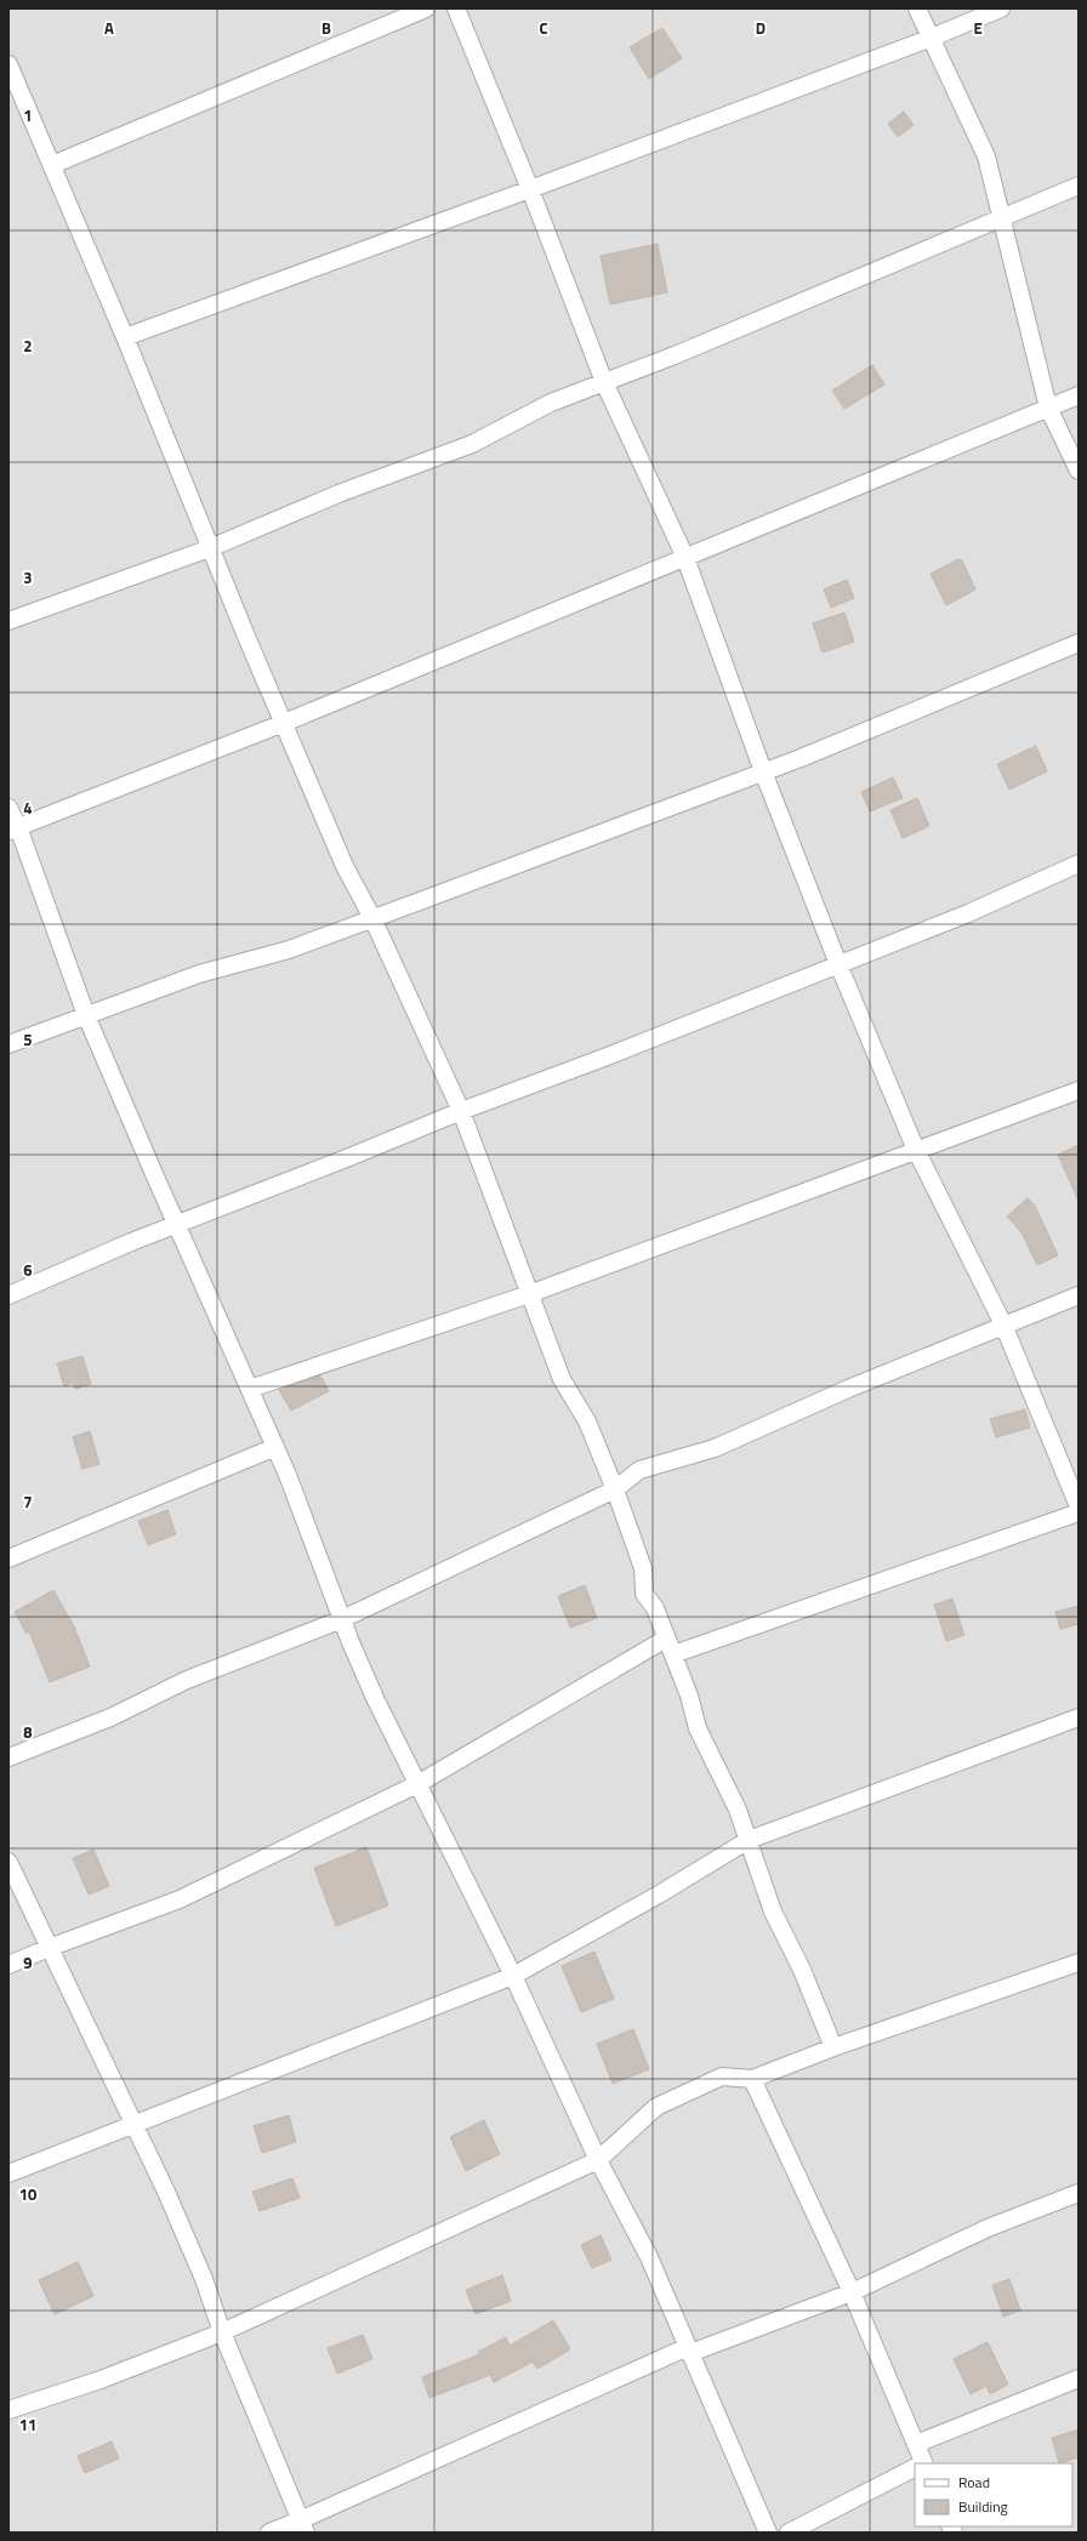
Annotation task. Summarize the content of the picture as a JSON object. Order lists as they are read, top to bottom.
{
  "legend": ["Road", "Building"],
  "grid": {
    "columns": [
      "A",
      "B",
      "C",
      "D",
      "E"
    ],
    "rows": [
      "1",
      "2",
      "3",
      "4",
      "5",
      "6",
      "7",
      "8",
      "9",
      "10",
      "11"
    ]
  }
}
